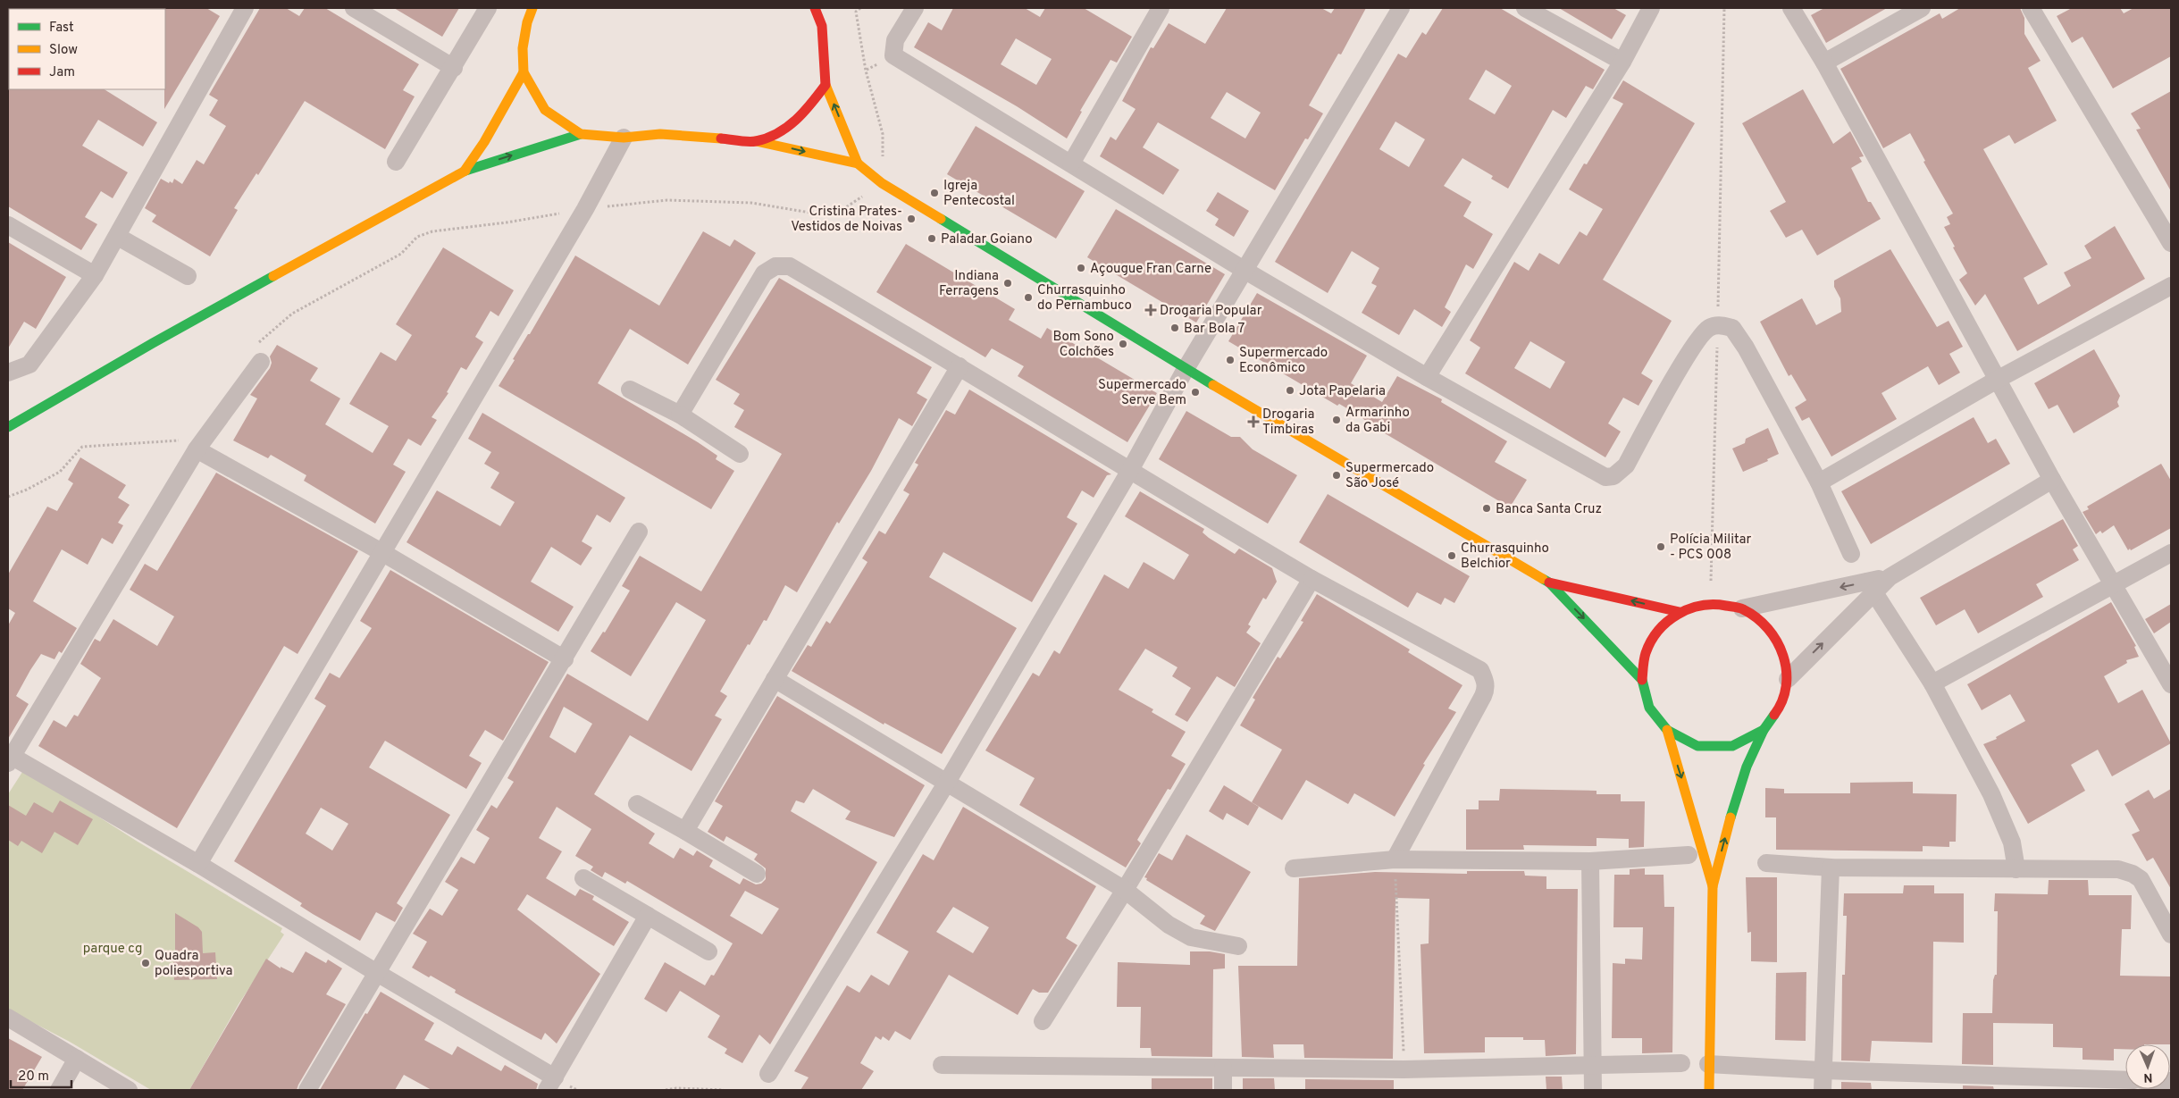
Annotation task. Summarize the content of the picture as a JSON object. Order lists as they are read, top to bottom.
{
  "parks": ["parque cg"],
  "places": {
    "other": [
      "Igreja Pentecostal",
      "Cristina Prates- Vestidos de Noivas",
      "Paladar Goiano",
      "Açougue Fran Carne",
      "Indiana Ferragens",
      "Churrasquinho do Pernambuco",
      "Bar Bola 7",
      "Bom Sono Colchões",
      "Supermercado Econômico",
      "Jota Papelaria",
      "Supermercado Serve Bem",
      "Armarinho da Gabi",
      "Supermercado São José",
      "Banca Santa Cruz",
      "Polícia Militar - PCS 008",
      "Churrasquinho Belchior",
      "Quadra poliesportiva"
    ],
    "health": ["Drogaria Popular", "Drogaria Timbiras"]
  },
  "legend": ["Fast", "Slow", "Jam"],
  "scale_bar": "20 m",
  "north": "bottom"
}
